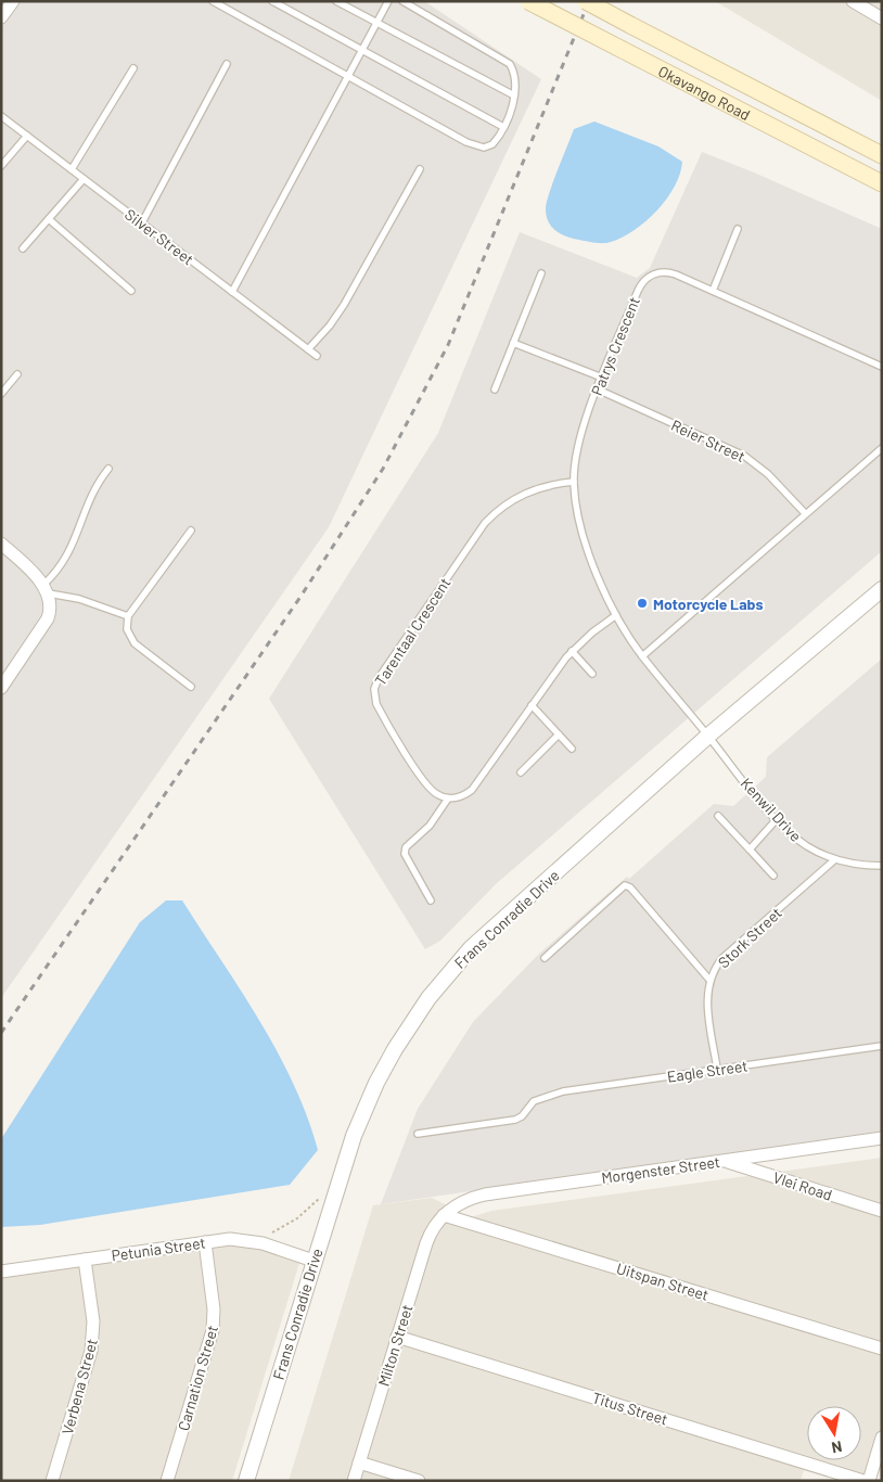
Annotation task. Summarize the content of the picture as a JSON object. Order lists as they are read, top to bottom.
{
  "streets": {
    "main road": ["Okavango Road"],
    "street": [
      "Frans Conradie Drive",
      "Morgenster Street",
      "Vlei Road",
      "Petunia Street",
      "Uitspan Street",
      "Milton Street",
      "Carnation Street",
      "Verbena Street",
      "Titus Street"
    ],
    "lane": [
      "Silver Street",
      "Patrys Crescent",
      "Reier Street",
      "Tarentaal Crescent",
      "Kenwil Drive",
      "Stork Street",
      "Eagle Street"
    ]
  },
  "crossings": [
    ["Patrys Crescent", "Reier Street"],
    ["Patrys Crescent", "Tarentaal Crescent"],
    ["Patrys Crescent", "Kenwil Drive"],
    ["Patrys Crescent", "Frans Conradie Drive"],
    ["Kenwil Drive", "Frans Conradie Drive"],
    ["Kenwil Drive", "Stork Street"],
    ["Frans Conradie Drive", "Petunia Street"],
    ["Stork Street", "Eagle Street"],
    ["Morgenster Street", "Vlei Road"],
    ["Morgenster Street", "Uitspan Street"],
    ["Morgenster Street", "Milton Street"],
    ["Petunia Street", "Carnation Street"],
    ["Petunia Street", "Verbena Street"],
    ["Uitspan Street", "Milton Street"],
    ["Milton Street", "Titus Street"]
  ],
  "places": ["Motorcycle Labs"],
  "north": "bottom"
}
